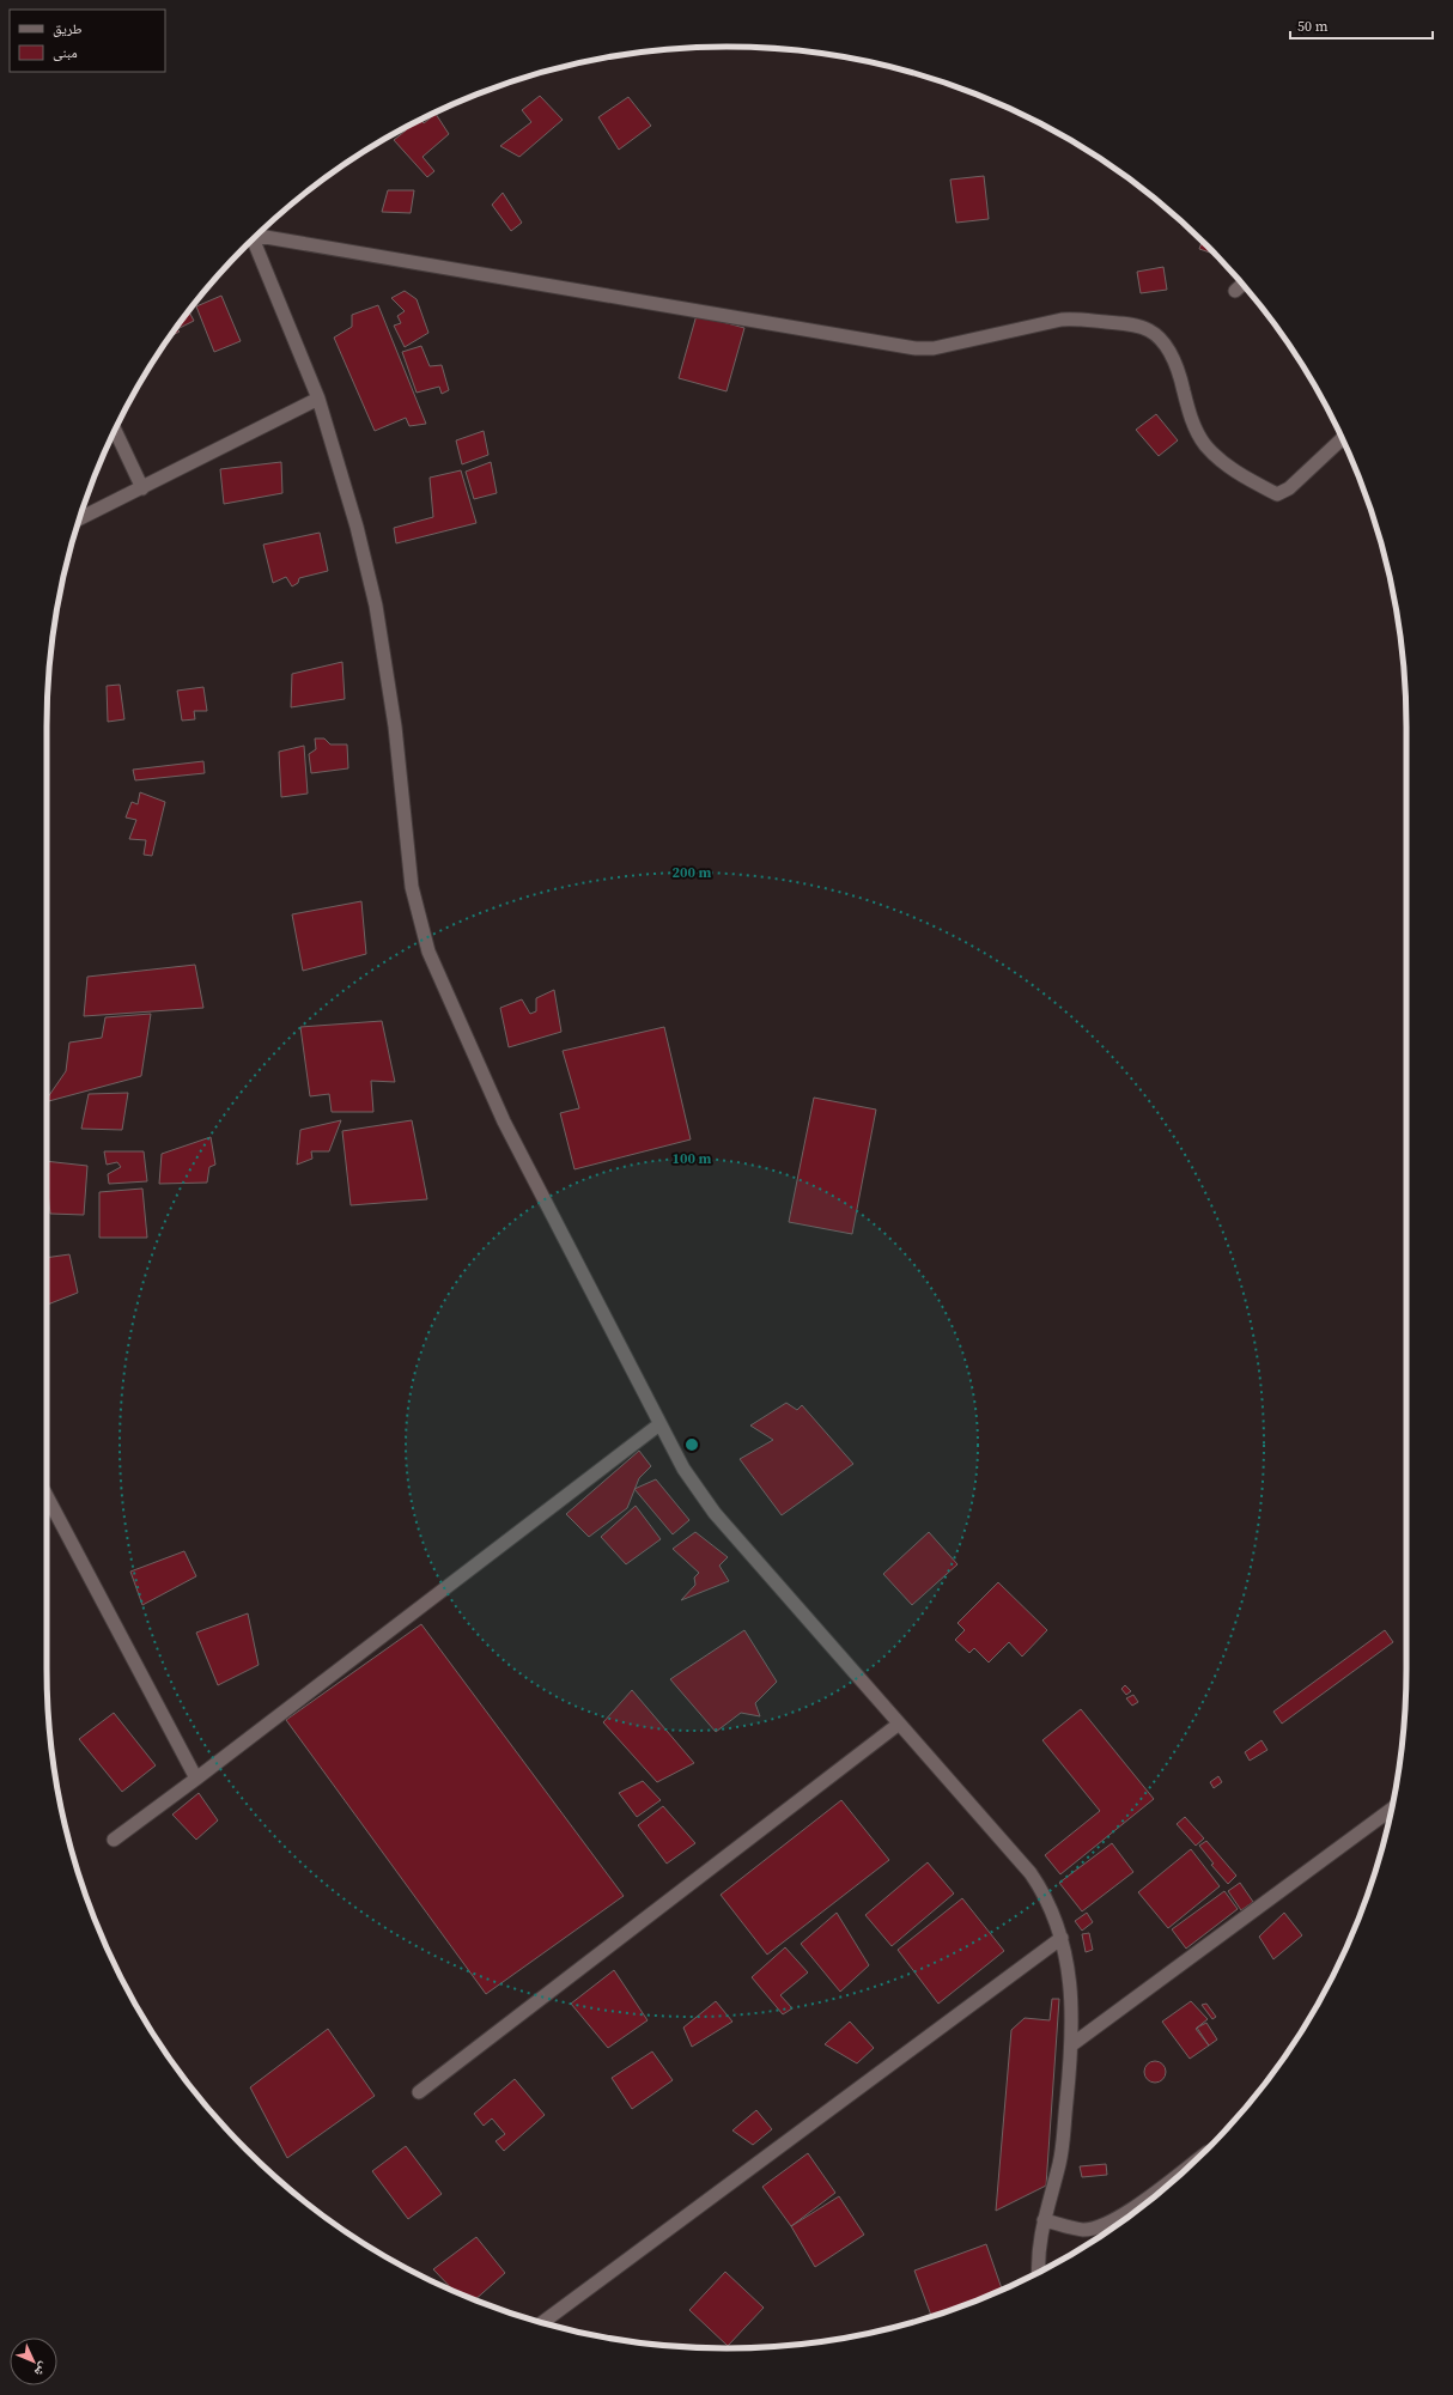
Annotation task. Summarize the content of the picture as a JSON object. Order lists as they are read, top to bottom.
{
  "legend": ["طريق", "مبنى"],
  "scale_bar": "50 m",
  "north": "bottom right",
  "rings": ["200 m", "100 m"]
}
